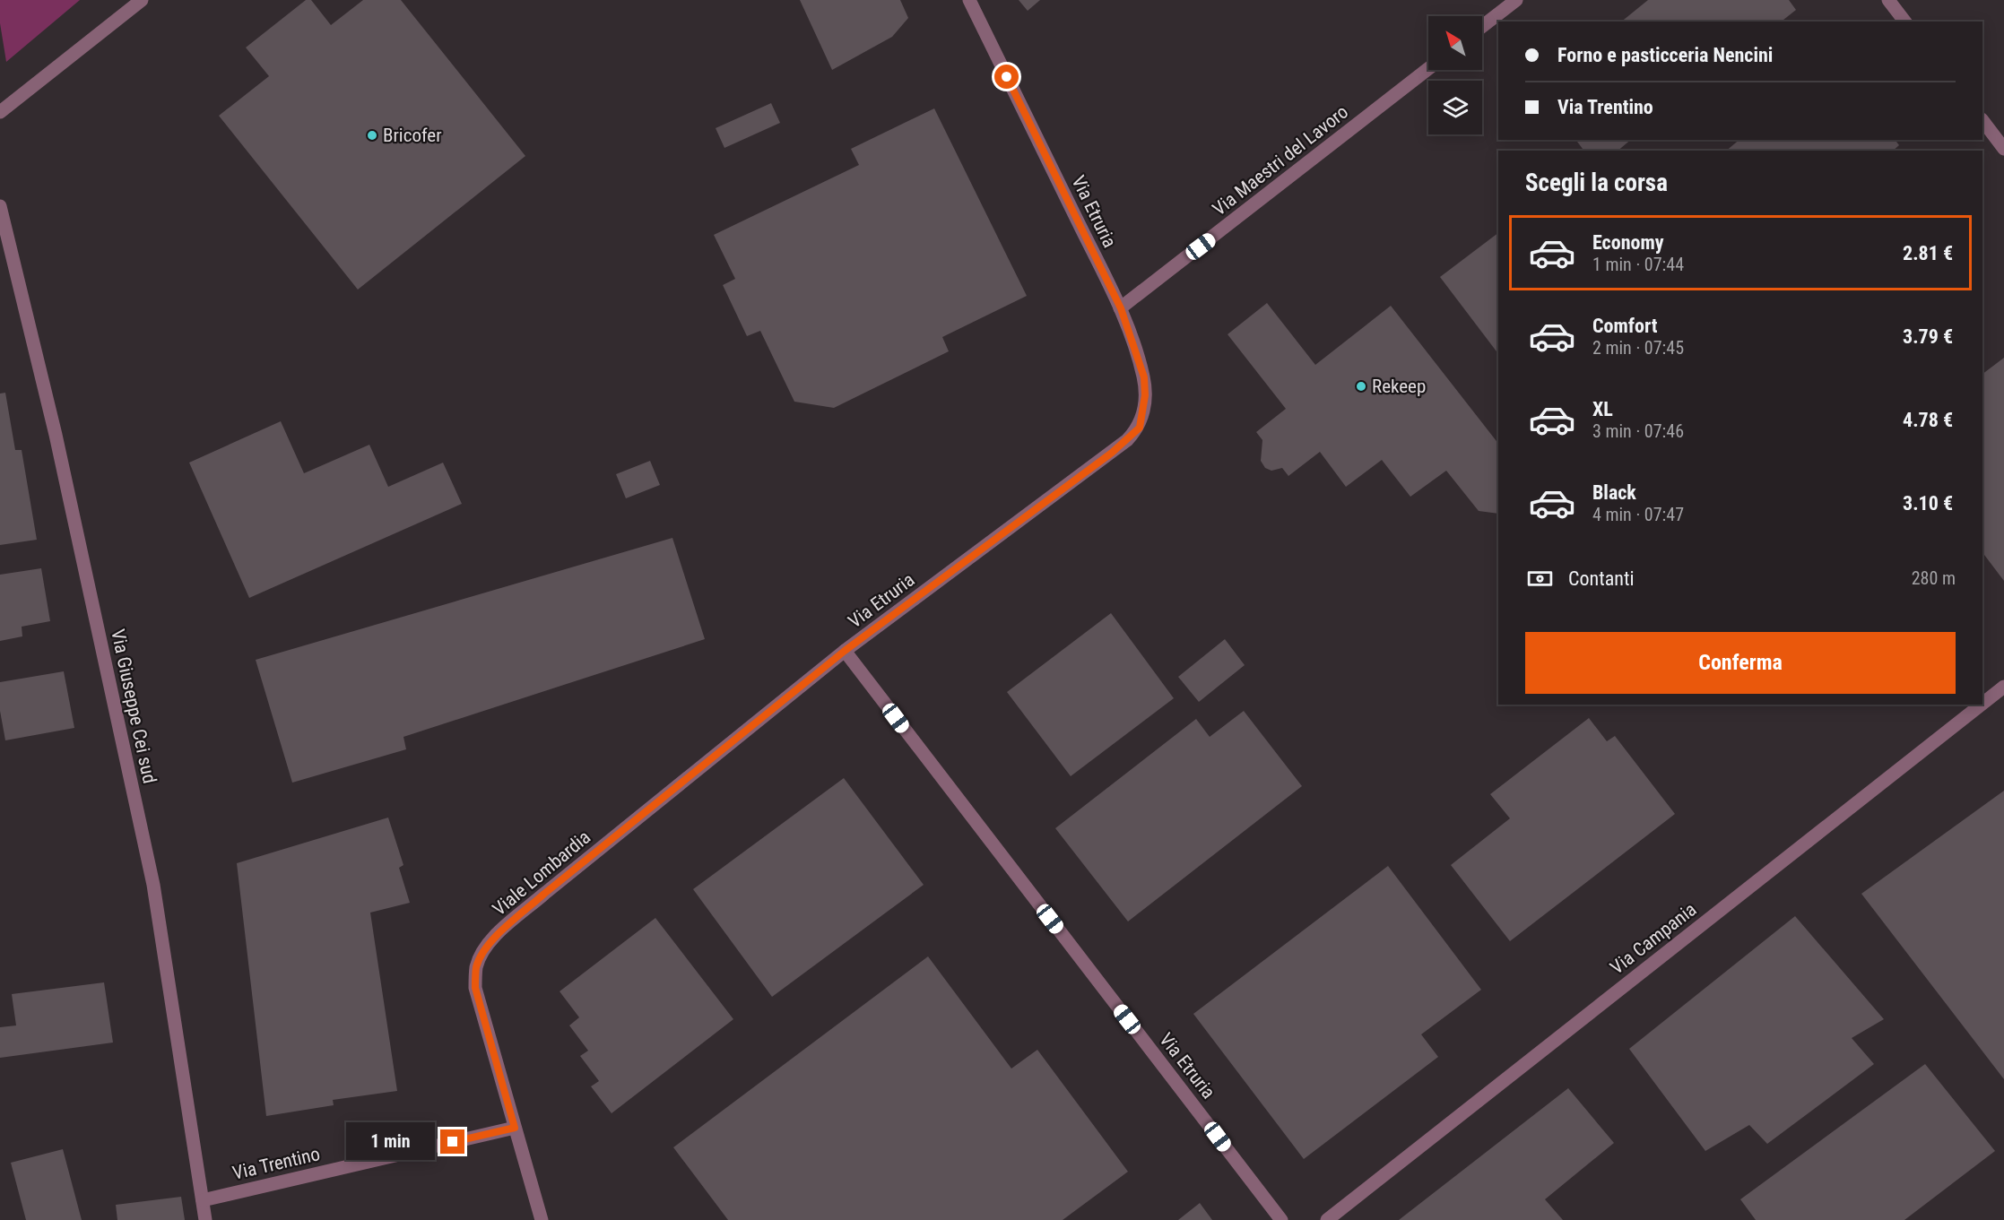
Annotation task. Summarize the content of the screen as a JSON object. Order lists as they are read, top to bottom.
{
  "streets": {
    "street": [
      "Via Maestri del Lavoro",
      "Via Etruria",
      "Via Giuseppe Cei sud",
      "Viale Lombardia",
      "Via Campania",
      "Via Trentino"
    ]
  },
  "crossings": [
    ["Via Maestri del Lavoro", "Via Etruria"],
    ["Via Etruria", "Viale Lombardia"],
    ["Via Giuseppe Cei sud", "Via Trentino"],
    ["Viale Lombardia", "Via Trentino"]
  ],
  "places": ["Bricofer", "Rekeep"],
  "north": "top left",
  "page": {
    "banner": ["Forno e pasticceria Nencini", "Via Trentino"],
    "heading": "Scegli la corsa",
    "list": [
      {
        "name": "Economy",
        "note": "1 min · 07:44",
        "value": "2.81 €"
      },
      {
        "name": "Comfort",
        "note": "2 min · 07:45",
        "value": "3.79 €"
      },
      {
        "name": "XL",
        "note": "3 min · 07:46",
        "value": "4.78 €"
      },
      {
        "name": "Black",
        "note": "4 min · 07:47",
        "value": "3.10 €"
      }
    ],
    "pay": ["Contanti", "280 m"],
    "buttons": "Conferma",
    "bubble": "1 min"
  }
}
